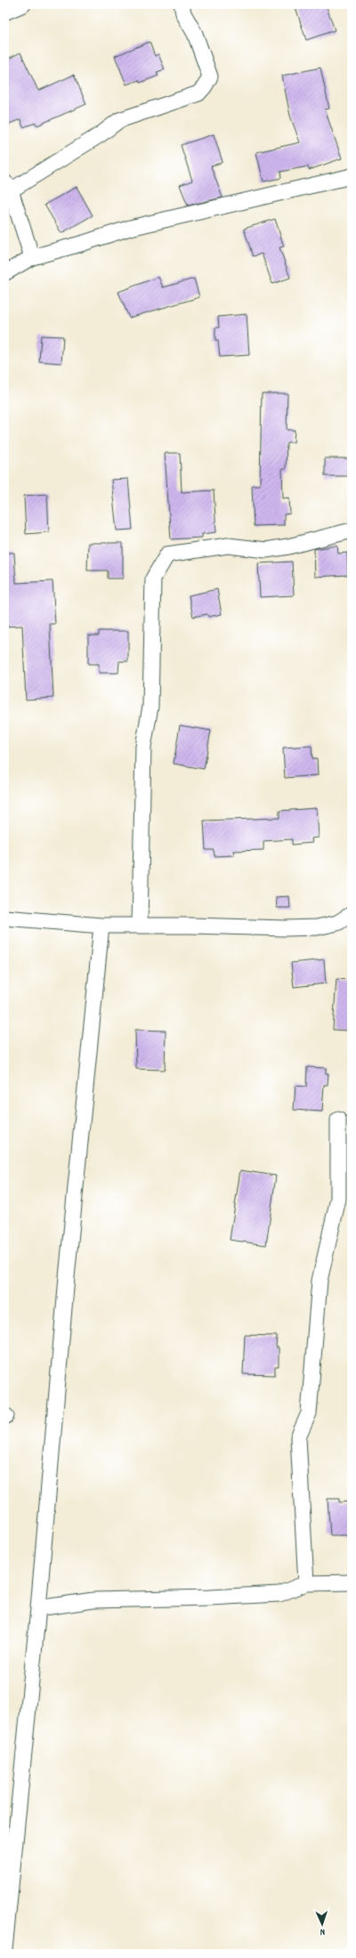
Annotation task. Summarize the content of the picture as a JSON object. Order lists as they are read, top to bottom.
{
  "north": "bottom"
}
